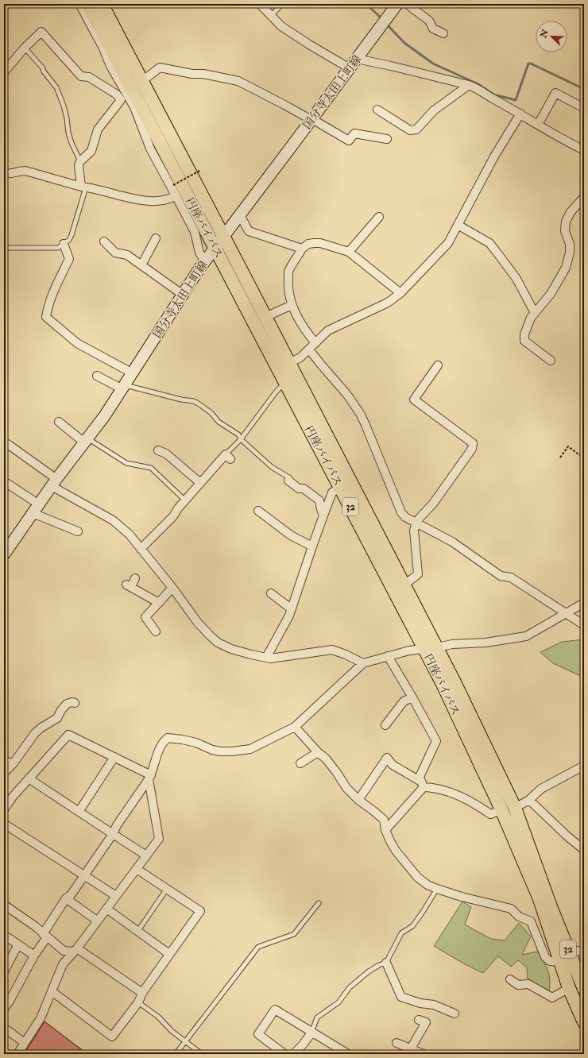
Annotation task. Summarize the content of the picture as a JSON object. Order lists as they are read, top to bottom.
{
  "streets": {
    "highway": ["円座バイパス", "32"],
    "main road": ["国分寺太田上町線"]
  },
  "crossings": [
    ["国分寺太田上町線", "円座バイパス"]
  ],
  "north": "top left"
}
